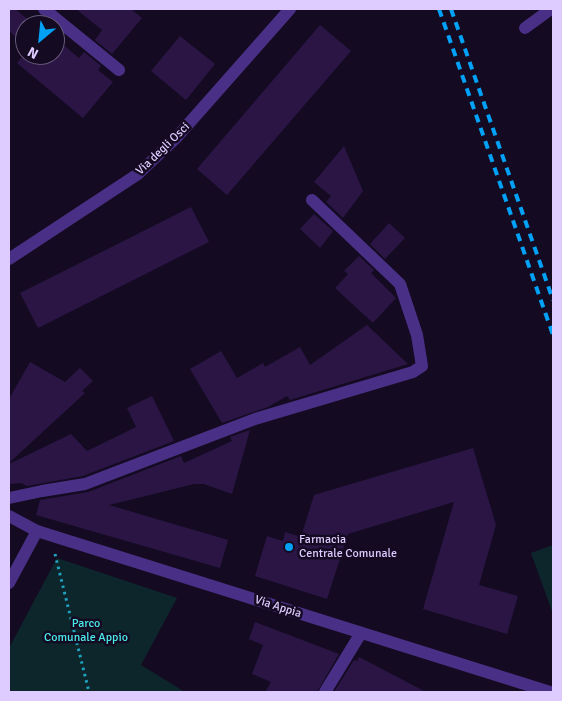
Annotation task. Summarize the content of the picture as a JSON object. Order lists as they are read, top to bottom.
{
  "streets": {
    "street": ["Via degli Osci", "Via Appia"]
  },
  "parks": ["Parco Comunale Appio"],
  "places": ["Farmacia Centrale Comunale"],
  "north": "bottom left"
}
